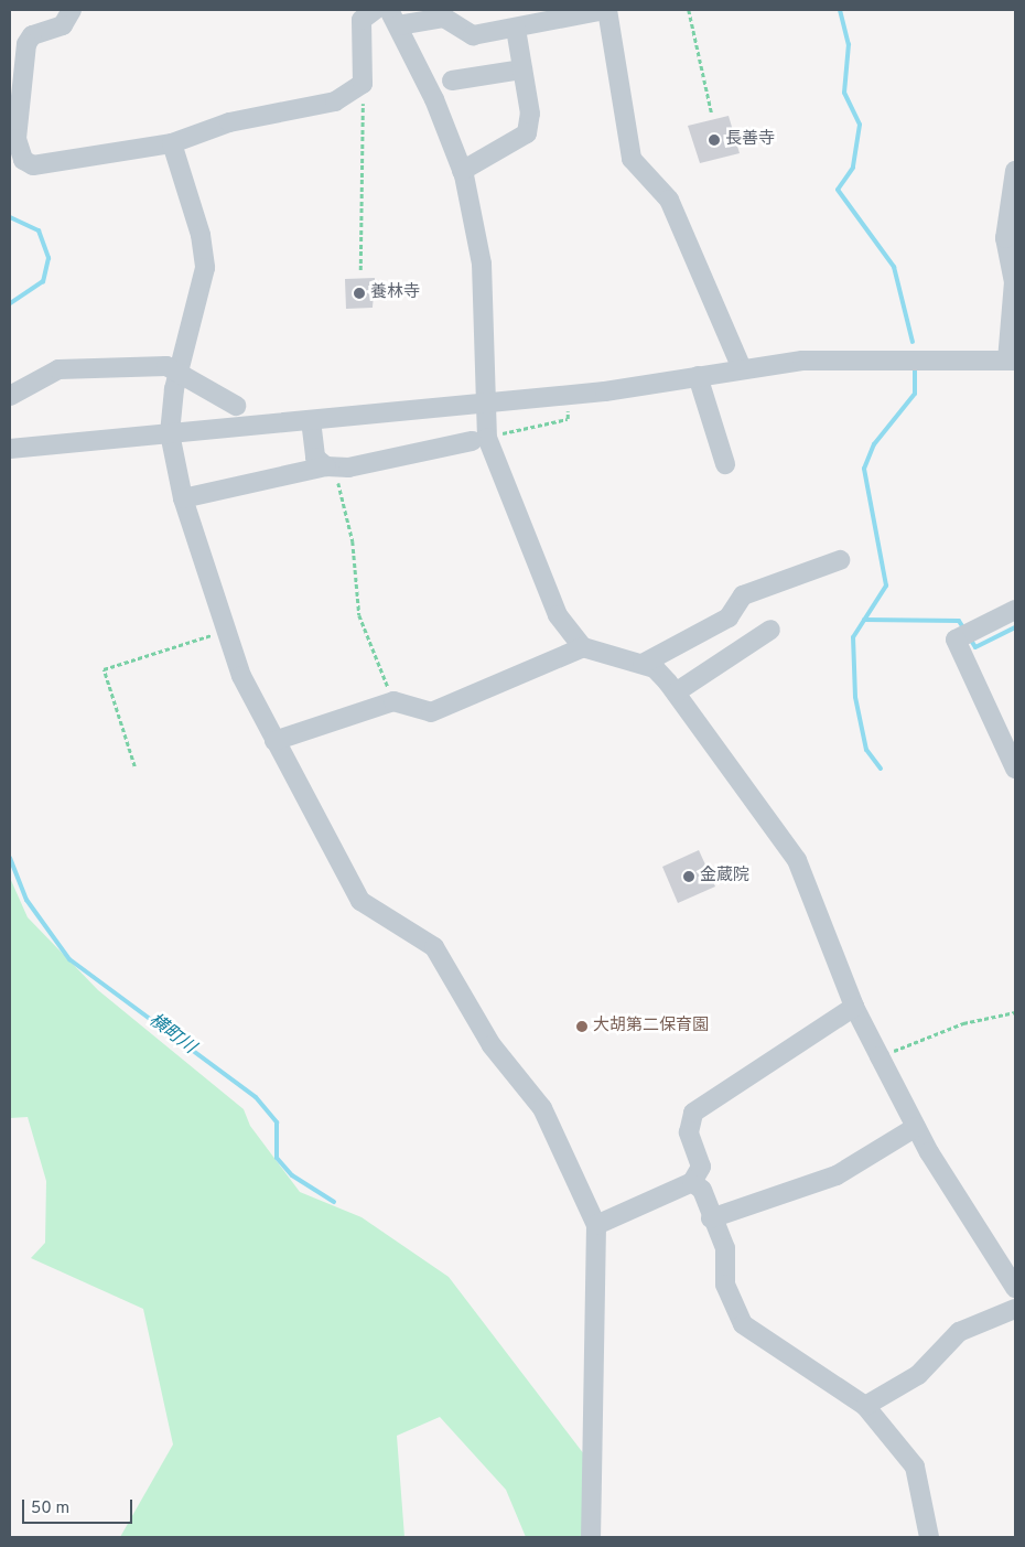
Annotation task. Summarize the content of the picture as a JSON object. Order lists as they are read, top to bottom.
{
  "water": ["横町川"],
  "places": [
    "長善寺",
    "養林寺",
    "金蔵院",
    "大胡第二保育園"
  ],
  "scale_bar": "50 m"
}
